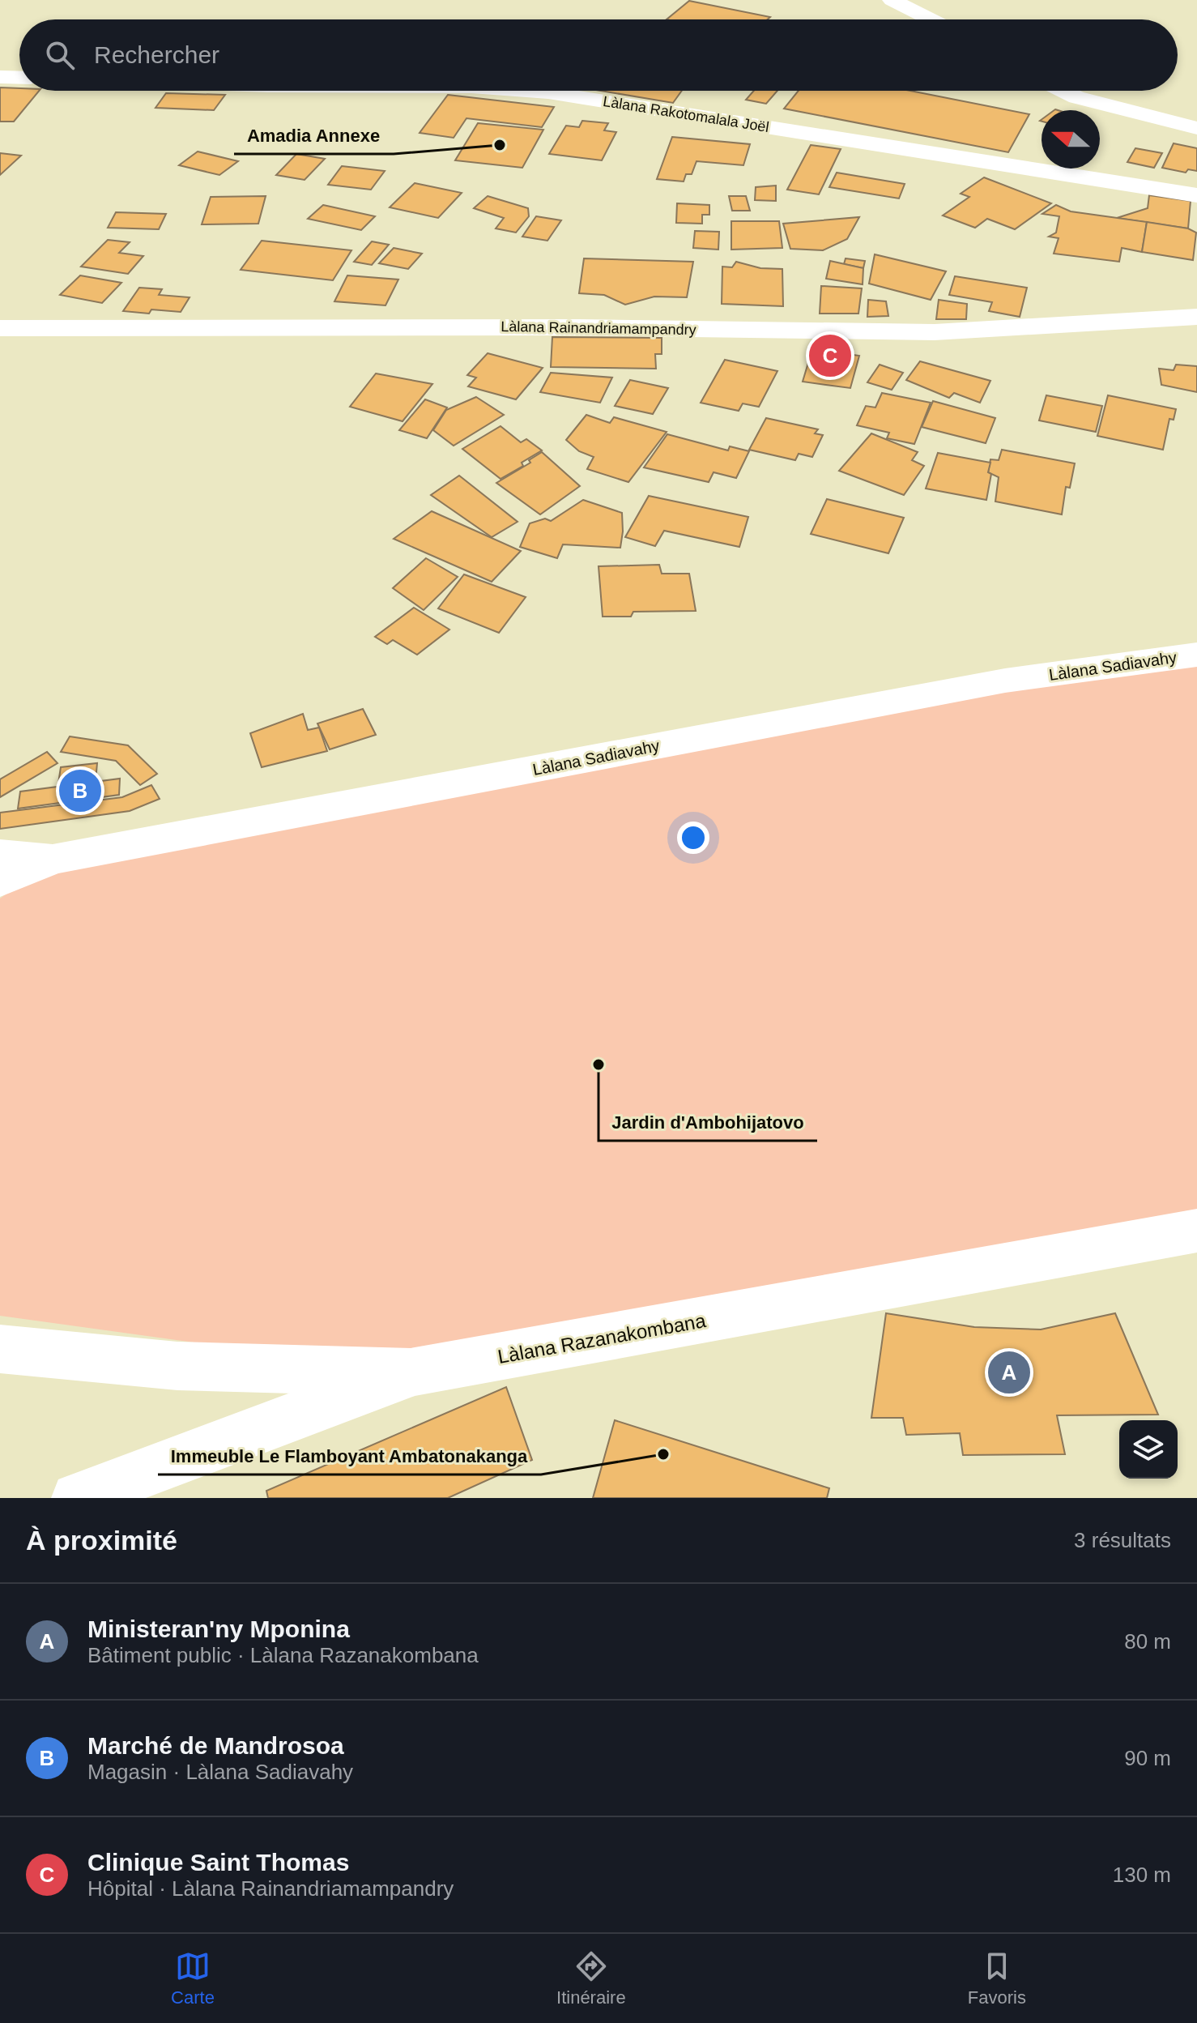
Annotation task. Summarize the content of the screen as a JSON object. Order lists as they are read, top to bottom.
{
  "streets": {
    "street": [
      "Làlana Rakotomalala Joël",
      "Làlana Rainandriamampandry",
      "Làlana Sadiavahy",
      "Làlana Razanakombana"
    ]
  },
  "places": ["Amadia Annexe", "Jardin d'Ambohijatovo", "Immeuble Le Flamboyant Ambatonakanga"],
  "north": "left",
  "page": {
    "search": "Rechercher",
    "pins": ["C", "B", "A"],
    "heading": ["À proximité", "3 résultats"],
    "list": [
      {
        "mark": "A",
        "name": "Ministeran'ny Mponina",
        "note": "Bâtiment public · Làlana Razanakombana",
        "value": "80 m"
      },
      {
        "mark": "B",
        "name": "Marché de Mandrosoa",
        "note": "Magasin · Làlana Sadiavahy",
        "value": "90 m"
      },
      {
        "mark": "C",
        "name": "Clinique Saint Thomas",
        "note": "Hôpital · Làlana Rainandriamampandry",
        "value": "130 m"
      }
    ],
    "nav": ["Carte", "Itinéraire", "Favoris"]
  }
}
